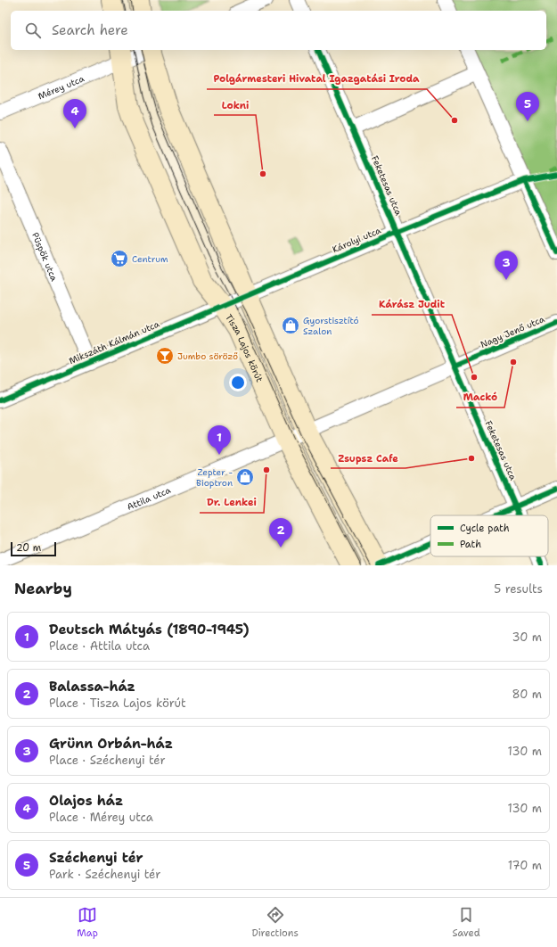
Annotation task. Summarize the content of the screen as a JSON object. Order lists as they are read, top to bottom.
{
  "streets": {
    "street": [
      "Mérey utca",
      "Feketesas utca",
      "Károlyi utca",
      "Püspök utca",
      "Nagy Jenő utca",
      "Mikszáth Kálmán utca",
      "Tisza Lajos körút",
      "Attila utca"
    ]
  },
  "crossings": [
    ["Mérey utca", "Tisza Lajos körút"],
    ["Feketesas utca", "Károlyi utca"],
    ["Feketesas utca", "Nagy Jenő utca"],
    ["Károlyi utca", "Mikszáth Kálmán utca"],
    ["Károlyi utca", "Tisza Lajos körút"],
    ["Püspök utca", "Mikszáth Kálmán utca"],
    ["Nagy Jenő utca", "Tisza Lajos körút"],
    ["Nagy Jenő utca", "Attila utca"],
    ["Mikszáth Kálmán utca", "Tisza Lajos körút"],
    ["Tisza Lajos körút", "Attila utca"]
  ],
  "places": {
    "other": [
      "Polgármesteri Hivatal Igazgatási Iroda",
      "Lokni",
      "Mackó",
      "Kárász Judit",
      "Zsupsz Cafe",
      "Dr. Lenkei"
    ],
    "supermarket": ["Centrum"],
    "shop": ["Gyorstisztító Szalon", "Zepter - Bioptron"],
    "bar": ["Jumbo söröző"]
  },
  "legend": ["Cycle path", "Path"],
  "scale_bar": "20 m",
  "page": {
    "search": "Search here",
    "pins": [
      "5",
      "4",
      "3",
      "1",
      "2"
    ],
    "scale": "20 m",
    "heading": ["Nearby", "5 results"],
    "list": [
      {
        "mark": "1",
        "name": "Deutsch Mátyás (1890-1945)",
        "note": "Place · Attila utca",
        "value": "30 m"
      },
      {
        "mark": "2",
        "name": "Balassa-ház",
        "note": "Place · Tisza Lajos körút",
        "value": "80 m"
      },
      {
        "mark": "3",
        "name": "Grünn Orbán-ház",
        "note": "Place · Széchenyi tér",
        "value": "130 m"
      },
      {
        "mark": "4",
        "name": "Olajos ház",
        "note": "Place · Mérey utca",
        "value": "130 m"
      },
      {
        "mark": "5",
        "name": "Széchenyi tér",
        "note": "Park · Széchenyi tér",
        "value": "170 m"
      }
    ],
    "nav": ["Map", "Directions", "Saved"]
  }
}
